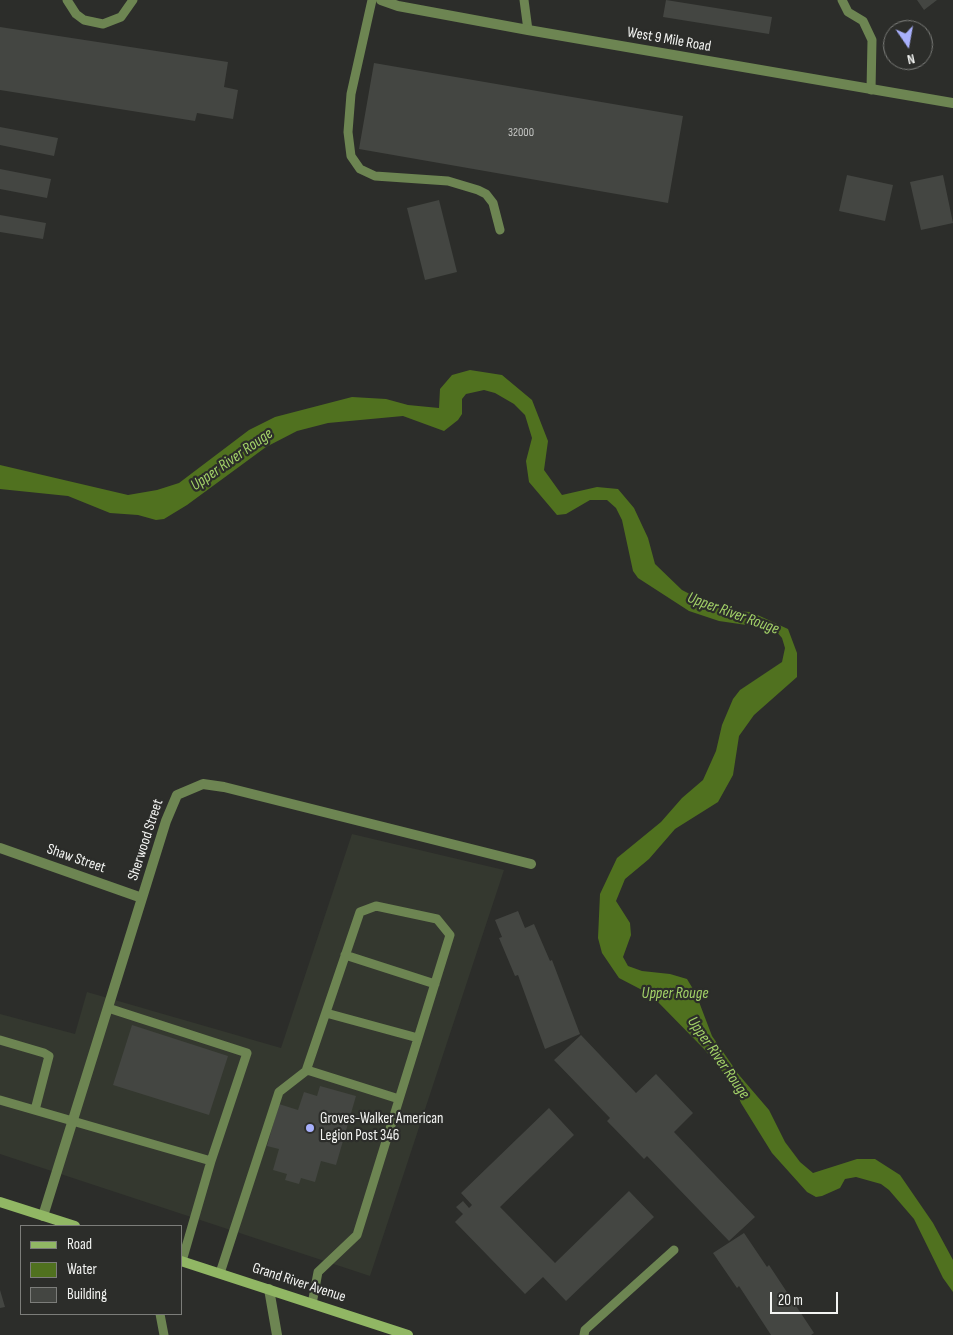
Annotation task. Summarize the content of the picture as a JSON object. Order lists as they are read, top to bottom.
{
  "streets": {
    "main road": ["Grand River Avenue"],
    "street": ["West 9 Mile Road", "Sherwood Street", "Shaw Street"]
  },
  "crossings": [
    ["Sherwood Street", "Shaw Street"]
  ],
  "water": ["Upper River Rouge", "Upper Rouge"],
  "places": ["Groves-Walker American Legion Post 346"],
  "house_numbers": ["32000"],
  "legend": ["Road", "Water", "Building"],
  "scale_bar": "20 m",
  "north": "bottom"
}
